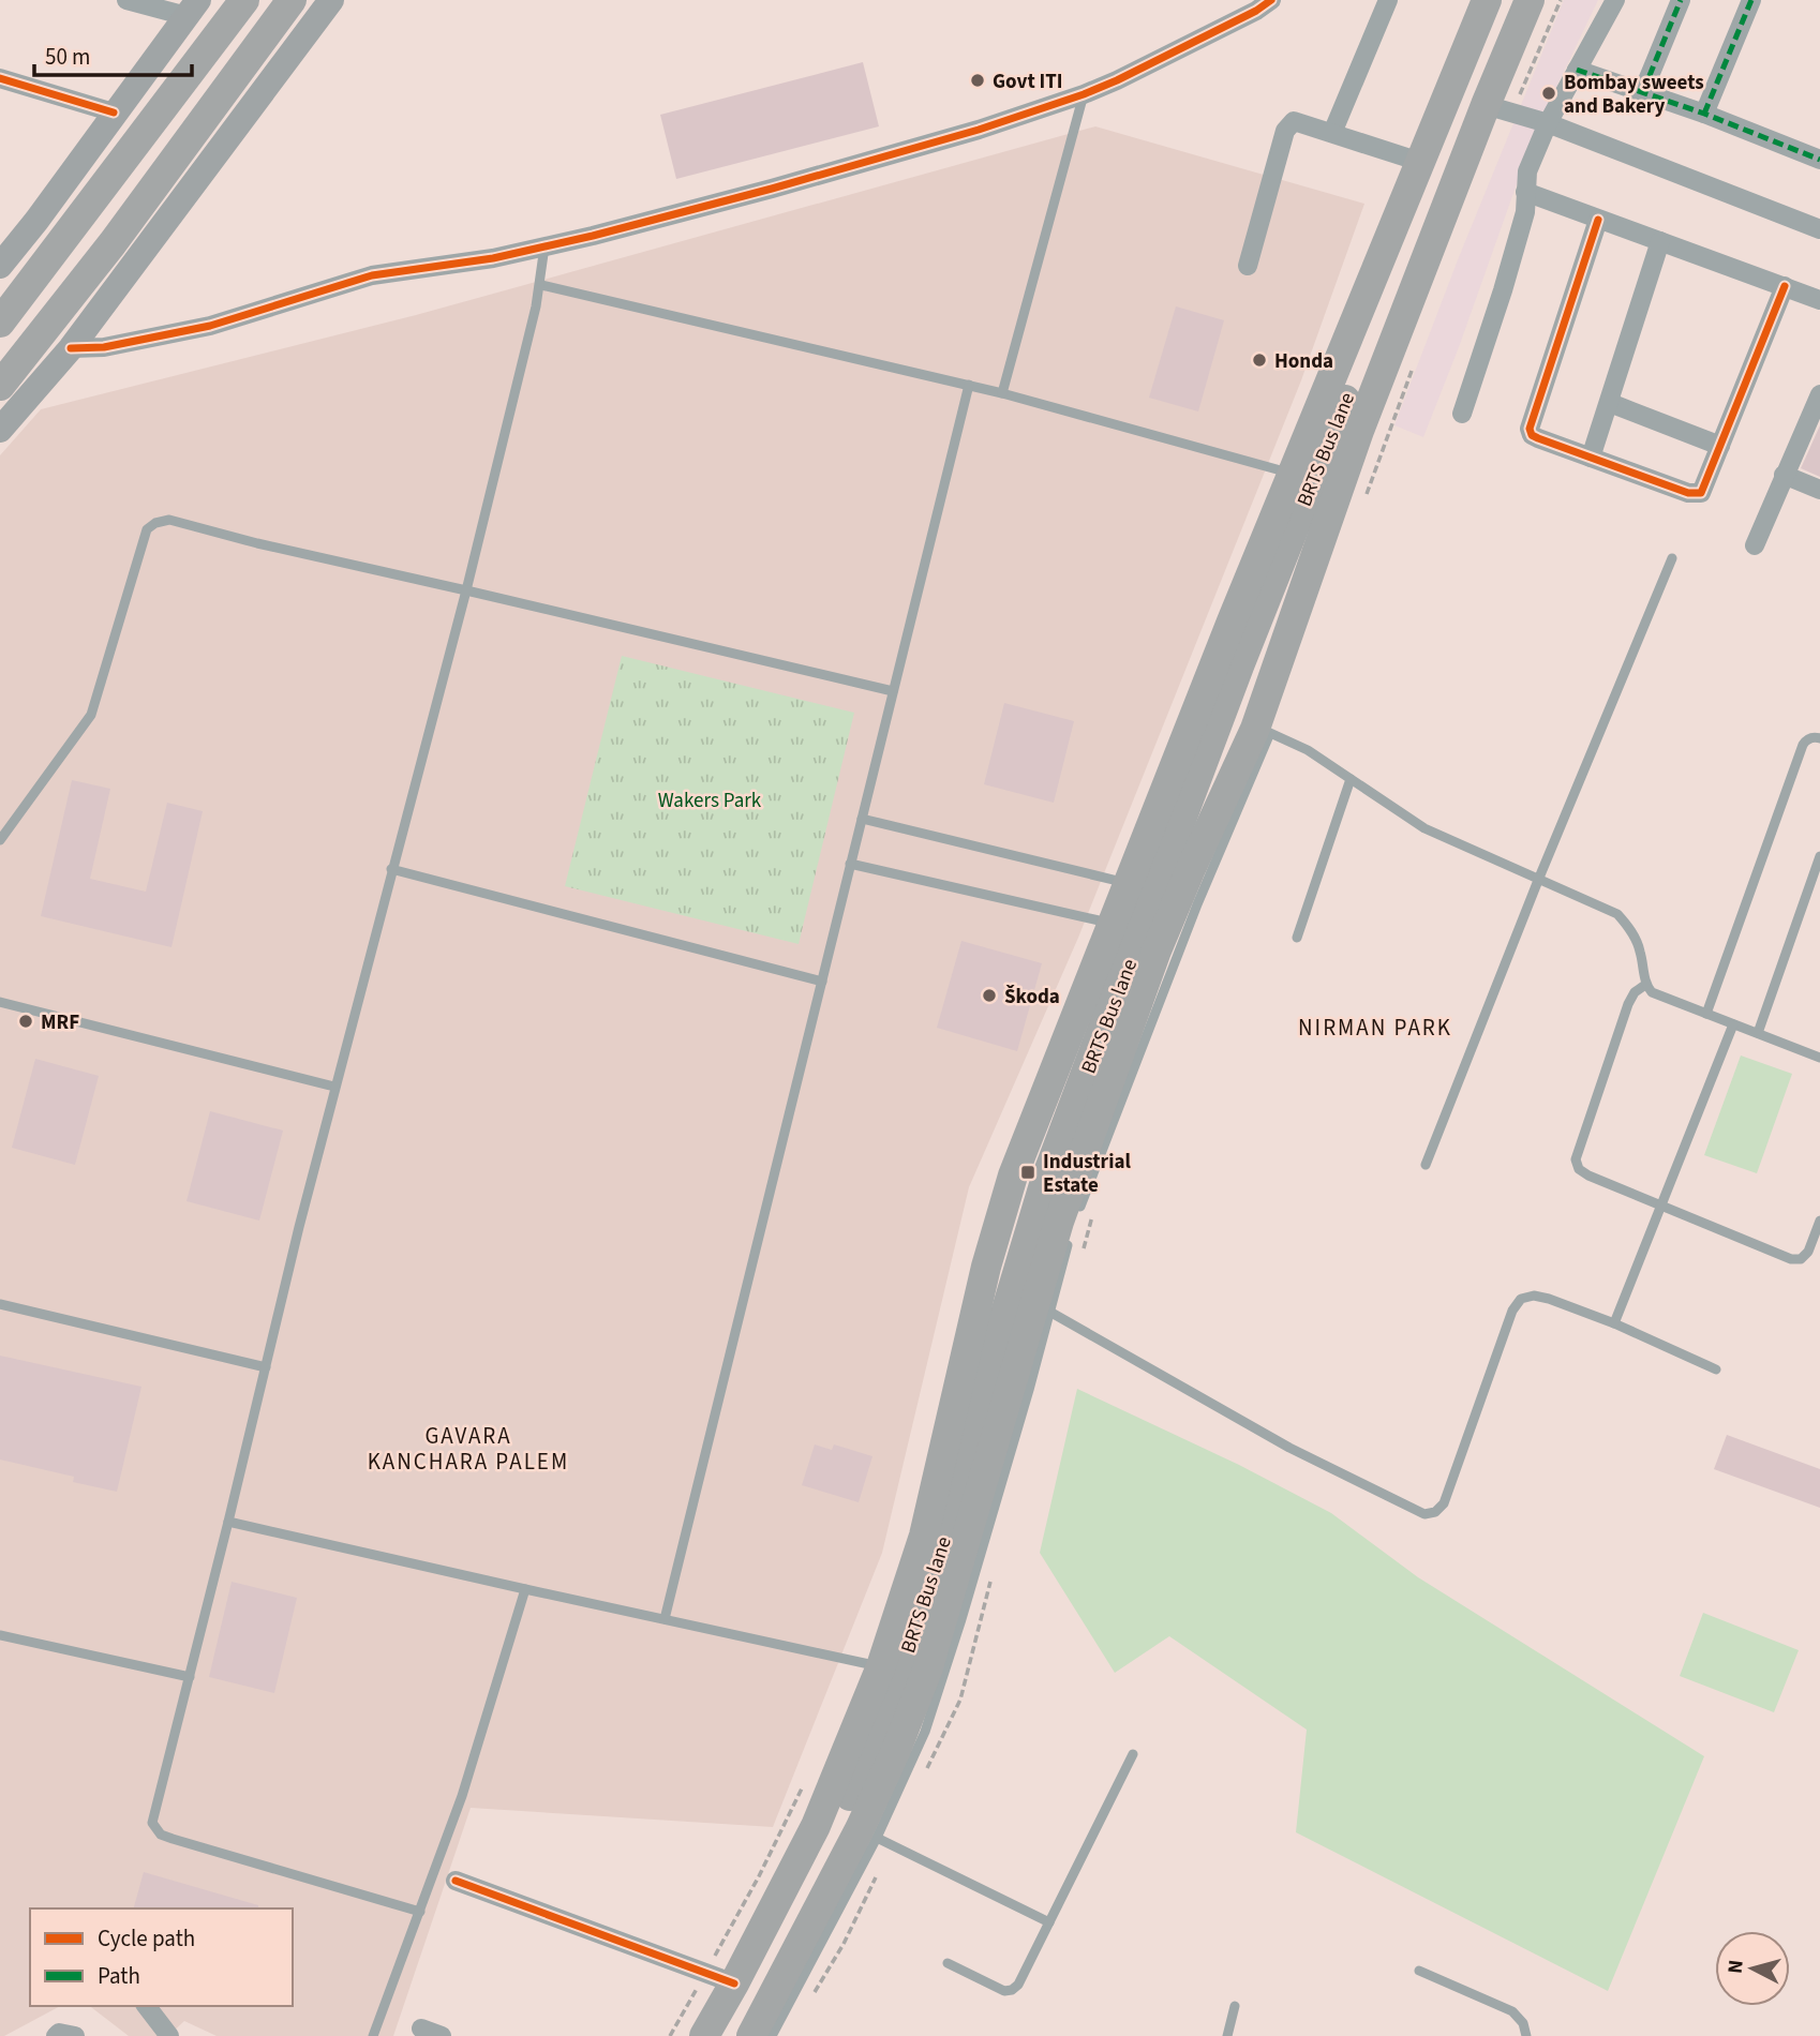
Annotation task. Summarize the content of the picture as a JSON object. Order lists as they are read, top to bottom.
{
  "streets": {
    "main road": ["BRTS Bus lane"]
  },
  "districts": ["NIRMAN PARK", "GAVARA KANCHARA PALEM"],
  "parks": ["Wakers Park"],
  "places": {
    "other": [
      "Govt ITI",
      "Bombay sweets and Bakery",
      "Honda",
      "Škoda",
      "MRF"
    ],
    "transit": ["Industrial Estate"]
  },
  "legend": ["Cycle path", "Path"],
  "scale_bar": "50 m",
  "north": "left"
}
